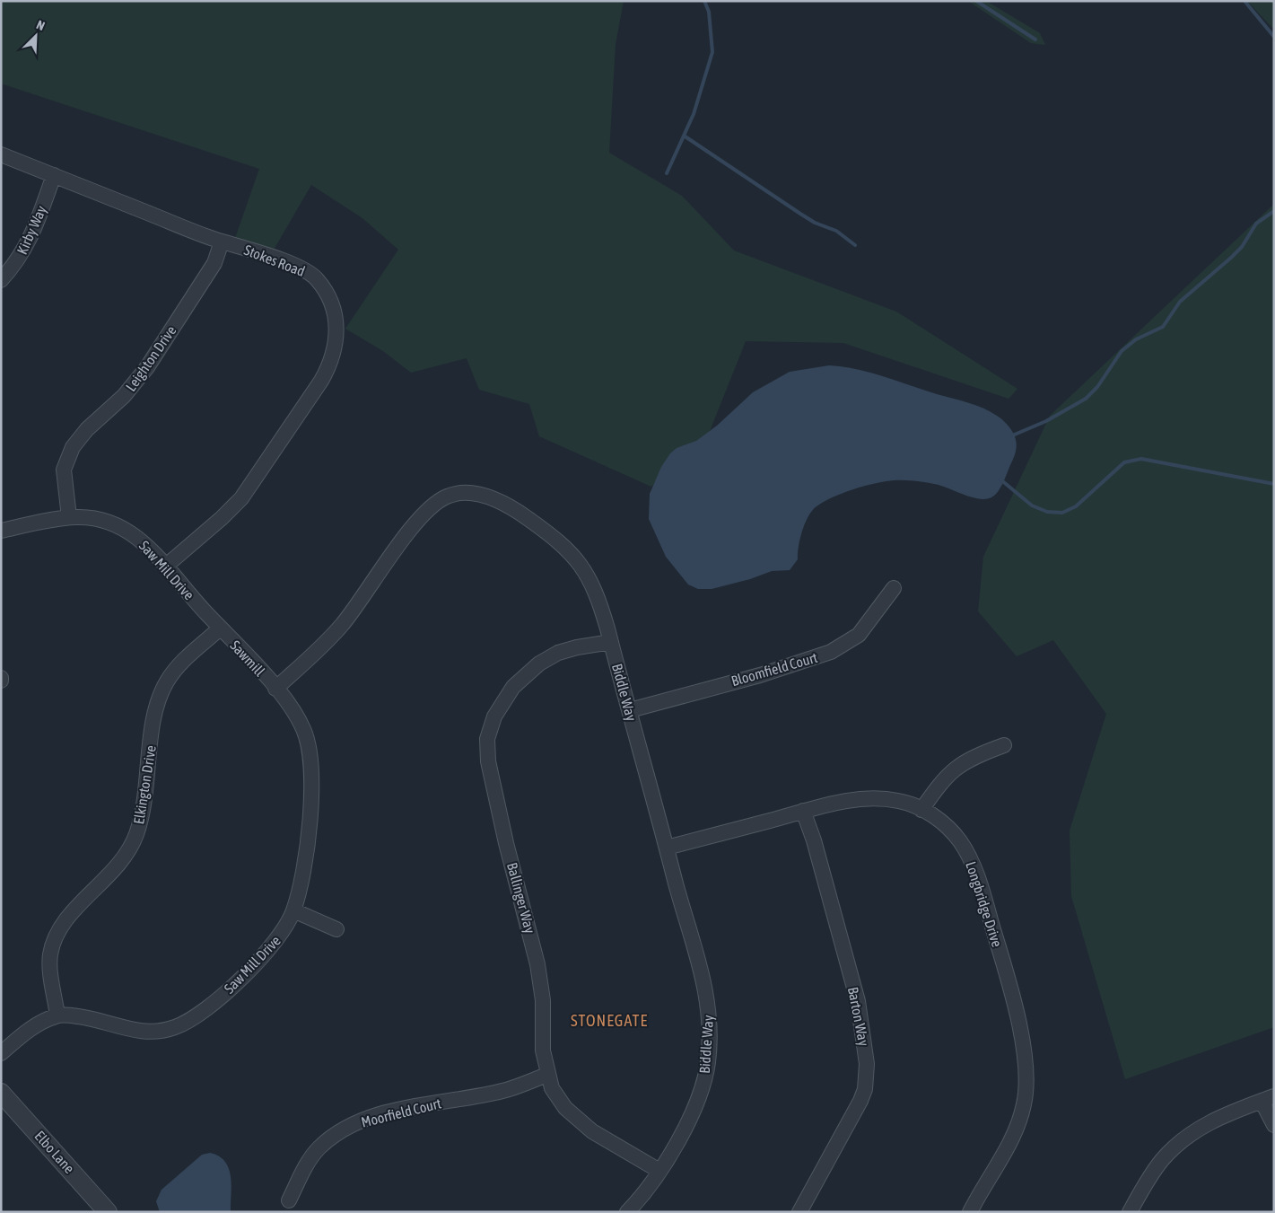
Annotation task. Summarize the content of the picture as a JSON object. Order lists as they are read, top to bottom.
{
  "streets": {
    "street": [
      "Kirby Way",
      "Stokes Road",
      "Leighton Drive",
      "Saw Mill Drive",
      "Sawmill",
      "Bloomfield Court",
      "Biddle Way",
      "Elkington Drive",
      "Ballinger Way",
      "Longbridge Drive",
      "Barton Way",
      "Moorfield Court",
      "Elbo Lane"
    ]
  },
  "crossings": [
    ["Kirby Way", "Stokes Road"],
    ["Stokes Road", "Leighton Drive"],
    ["Stokes Road", "Saw Mill Drive"],
    ["Leighton Drive", "Saw Mill Drive"],
    ["Saw Mill Drive", "Sawmill"],
    ["Saw Mill Drive", "Biddle Way"],
    ["Saw Mill Drive", "Elkington Drive"],
    ["Sawmill", "Biddle Way"],
    ["Sawmill", "Elkington Drive"],
    ["Bloomfield Court", "Biddle Way"],
    ["Biddle Way", "Ballinger Way"],
    ["Biddle Way", "Longbridge Drive"],
    ["Ballinger Way", "Moorfield Court"],
    ["Longbridge Drive", "Barton Way"]
  ],
  "districts": ["STONEGATE"],
  "north": "top right"
}
